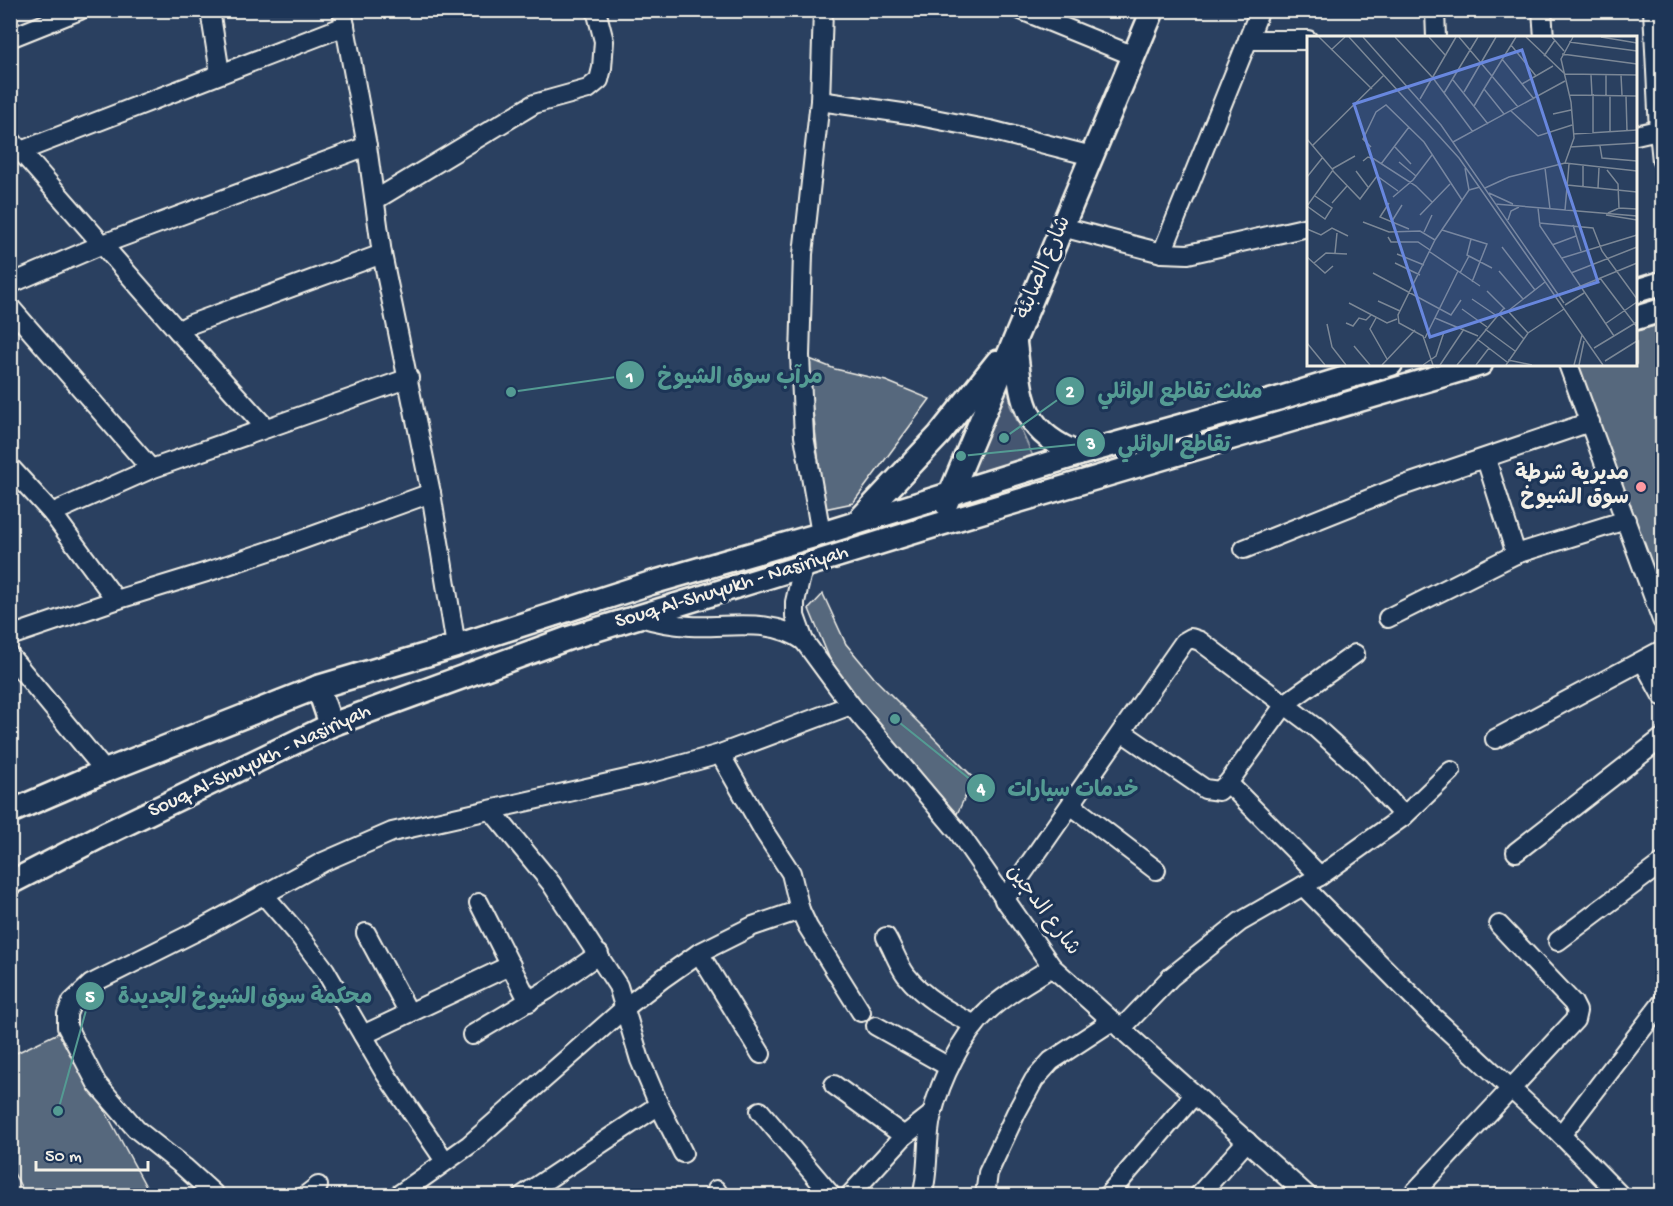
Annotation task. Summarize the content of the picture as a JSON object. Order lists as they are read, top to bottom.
{
  "streets": {
    "main road": ["شارع الصابئة", "Souq Al-Shuyukh - Nasiriyah"],
    "street": ["شارع الدجين"]
  },
  "crossings": [
    ["شارع الصابئة", "Souq Al-Shuyukh - Nasiriyah"],
    ["Souq Al-Shuyukh - Nasiriyah", "شارع الدجين"]
  ],
  "places": [
    "مرآب سوق الشيوخ",
    "مثلث تقاطع الوائلي",
    "تقاطع الوائلي",
    "مديرية شرطة سوق الشيوخ",
    "خدمات سيارات",
    "محكمة سوق الشيوخ الجديدة"
  ],
  "scale_bar": "50 m"
}
